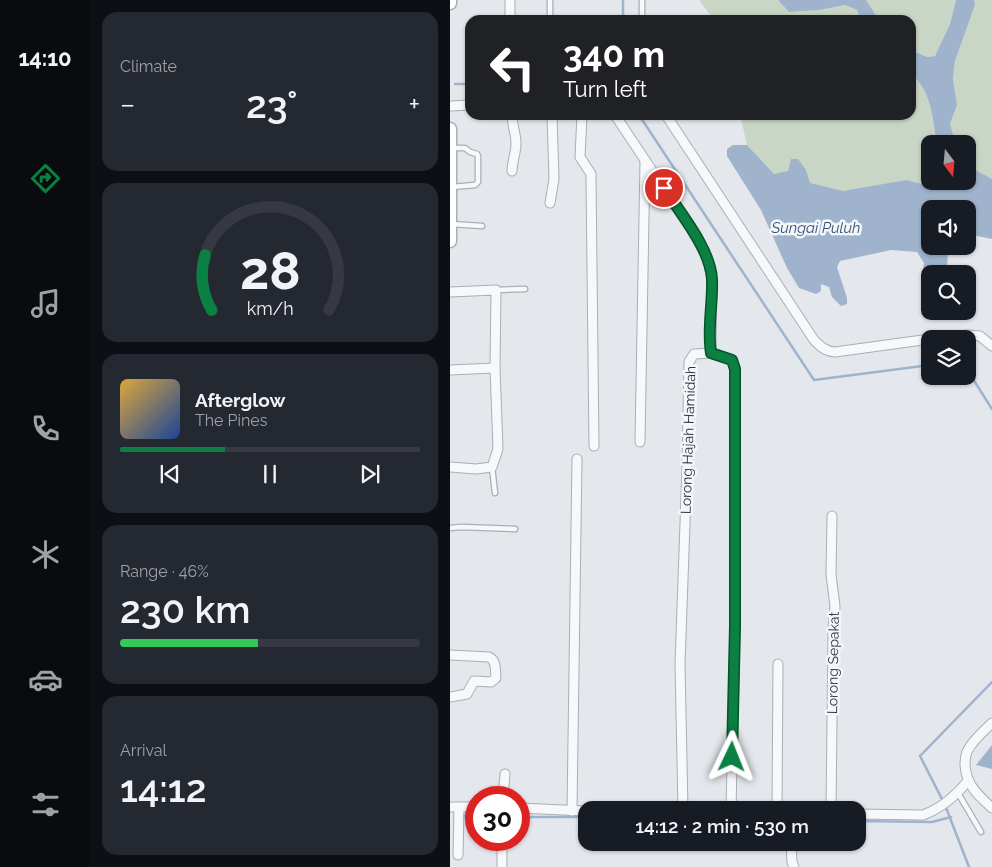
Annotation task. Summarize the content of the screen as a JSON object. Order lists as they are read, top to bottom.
{
  "streets": {
    "street": ["Lorong Hajah Hamidah", "Lorong Sepakat"]
  },
  "water": ["Sungai Puluh"],
  "north": "bottom",
  "page": {
    "tabs": "14:10",
    "tile": [
      "Climate",
      ["Range · 46%", "230 km"],
      ["Arrival", "14:12"]
    ],
    "turn": ["340 m", "Turn left"],
    "heat": ["−", "23°", "+"],
    "song": ["Afterglow", "The Pines"],
    "limit": "30",
    "trip": "14:12 · 2 min · 530 m",
    "gauge": ["28", "km/h"]
  }
}
